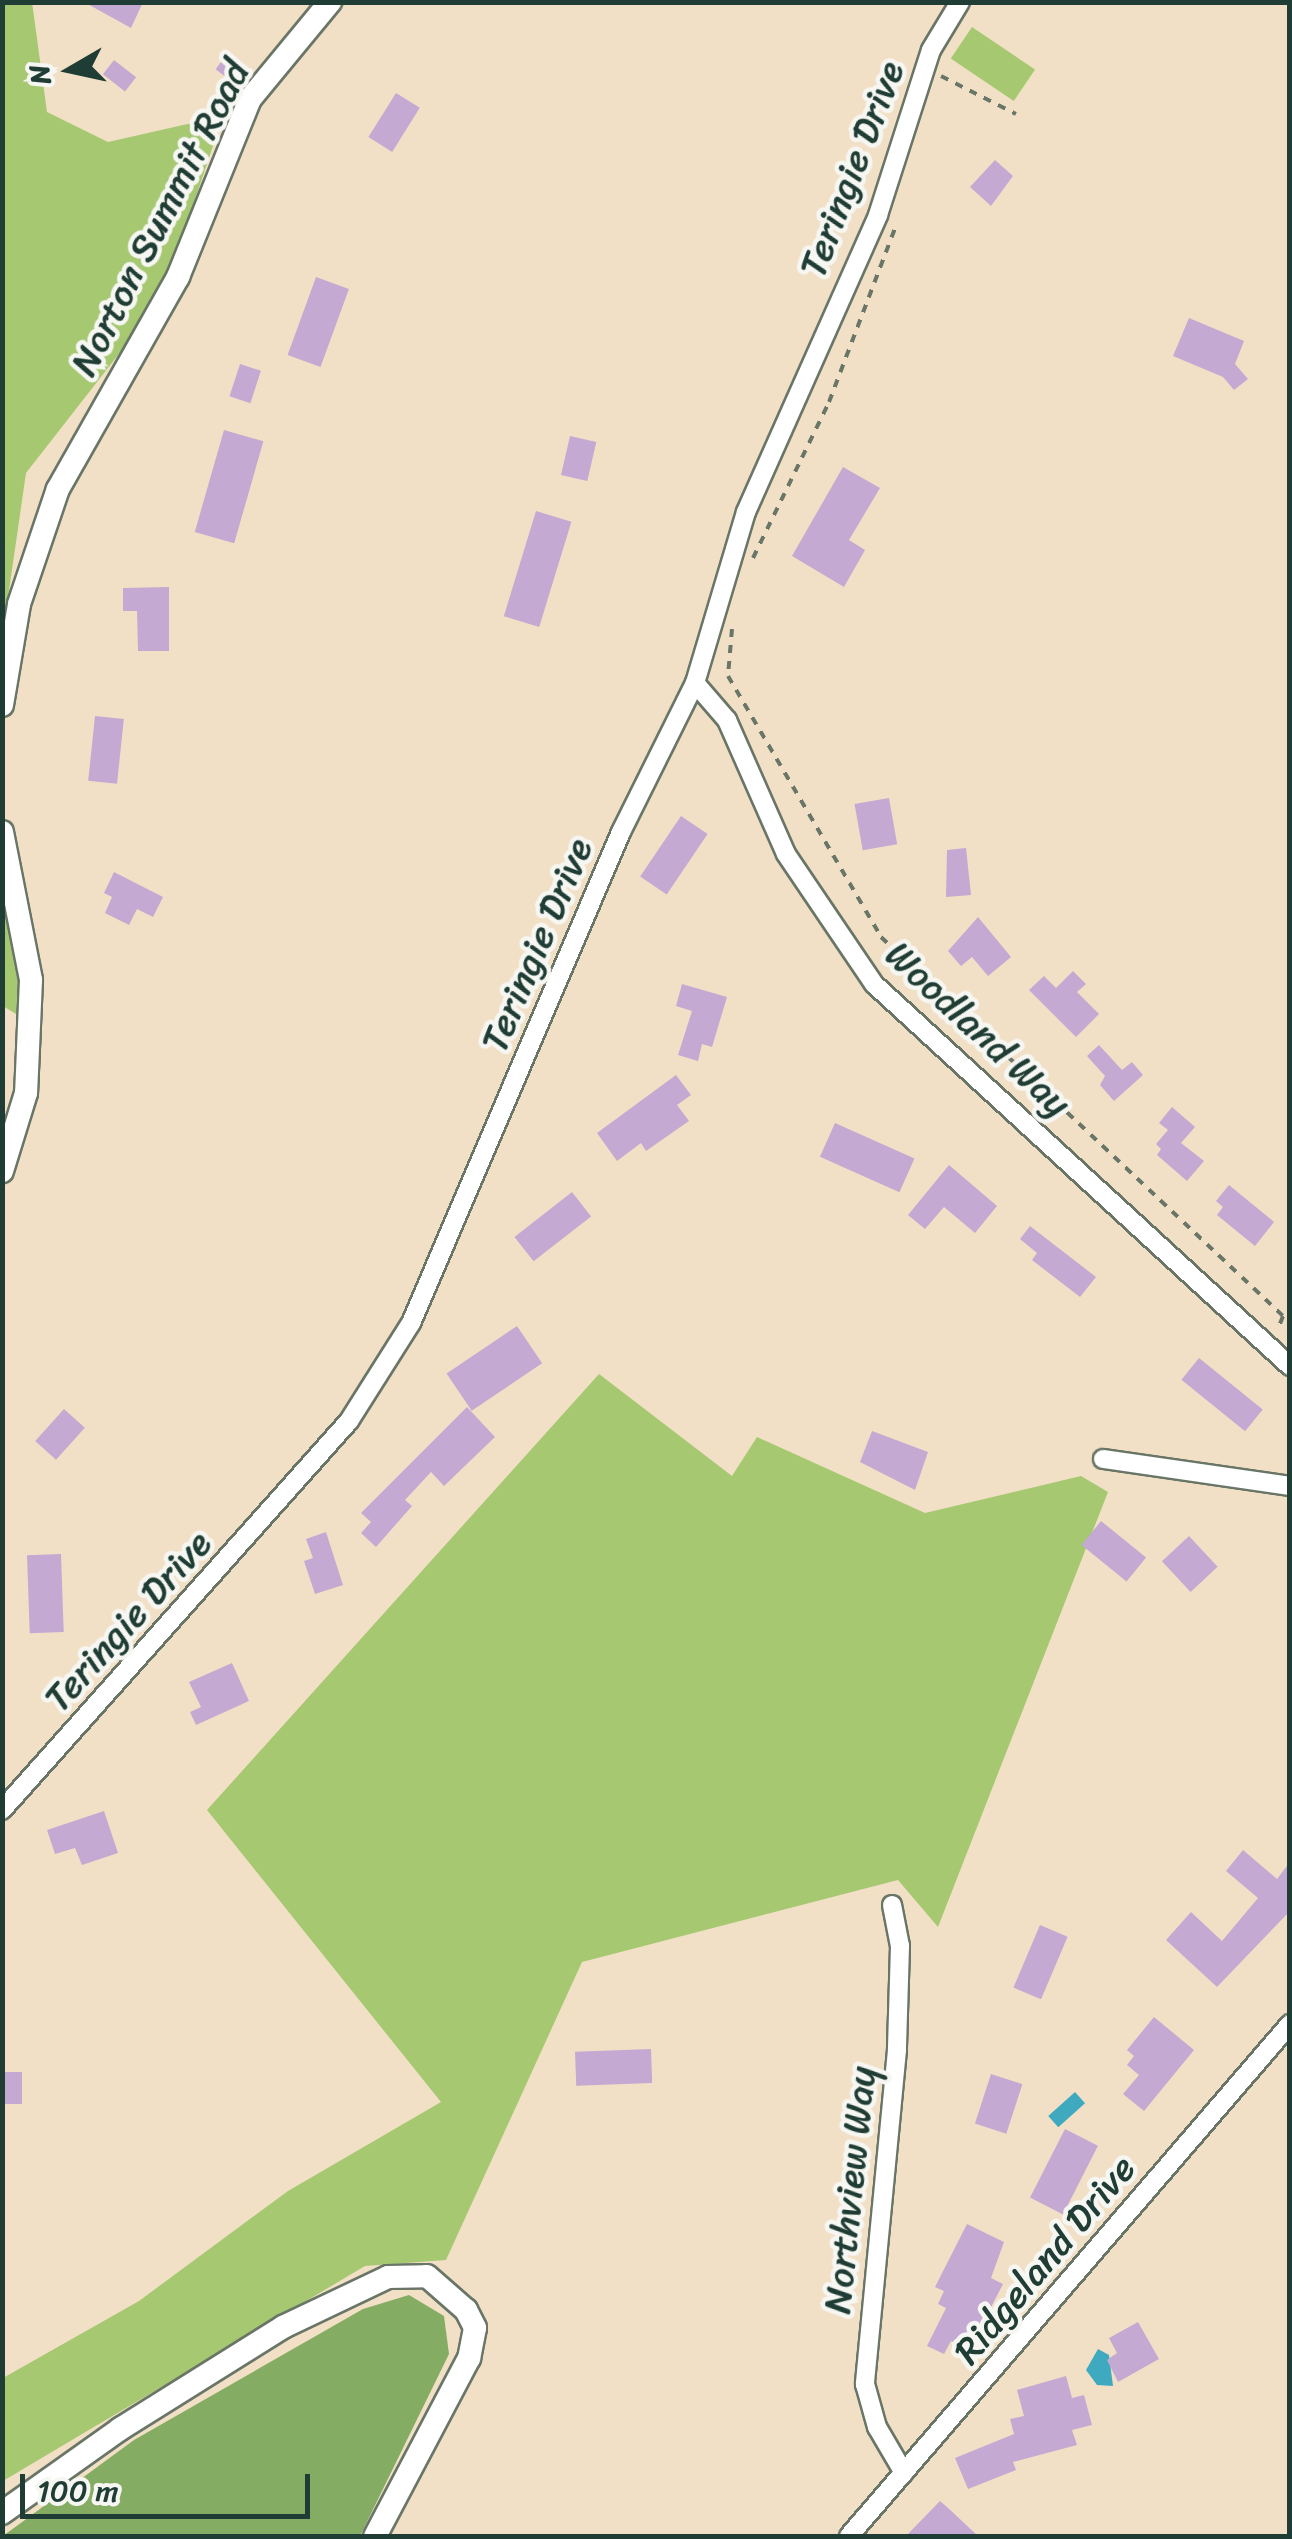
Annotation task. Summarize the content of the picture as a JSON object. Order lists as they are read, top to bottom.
{
  "streets": {
    "main road": ["Norton Summit Road"],
    "street": [
      "Teringie Drive",
      "Woodland Way",
      "Northview Way",
      "Ridgeland Drive"
    ]
  },
  "crossings": [
    ["Teringie Drive", "Woodland Way"],
    ["Northview Way", "Ridgeland Drive"]
  ],
  "scale_bar": "100 m",
  "north": "left"
}
